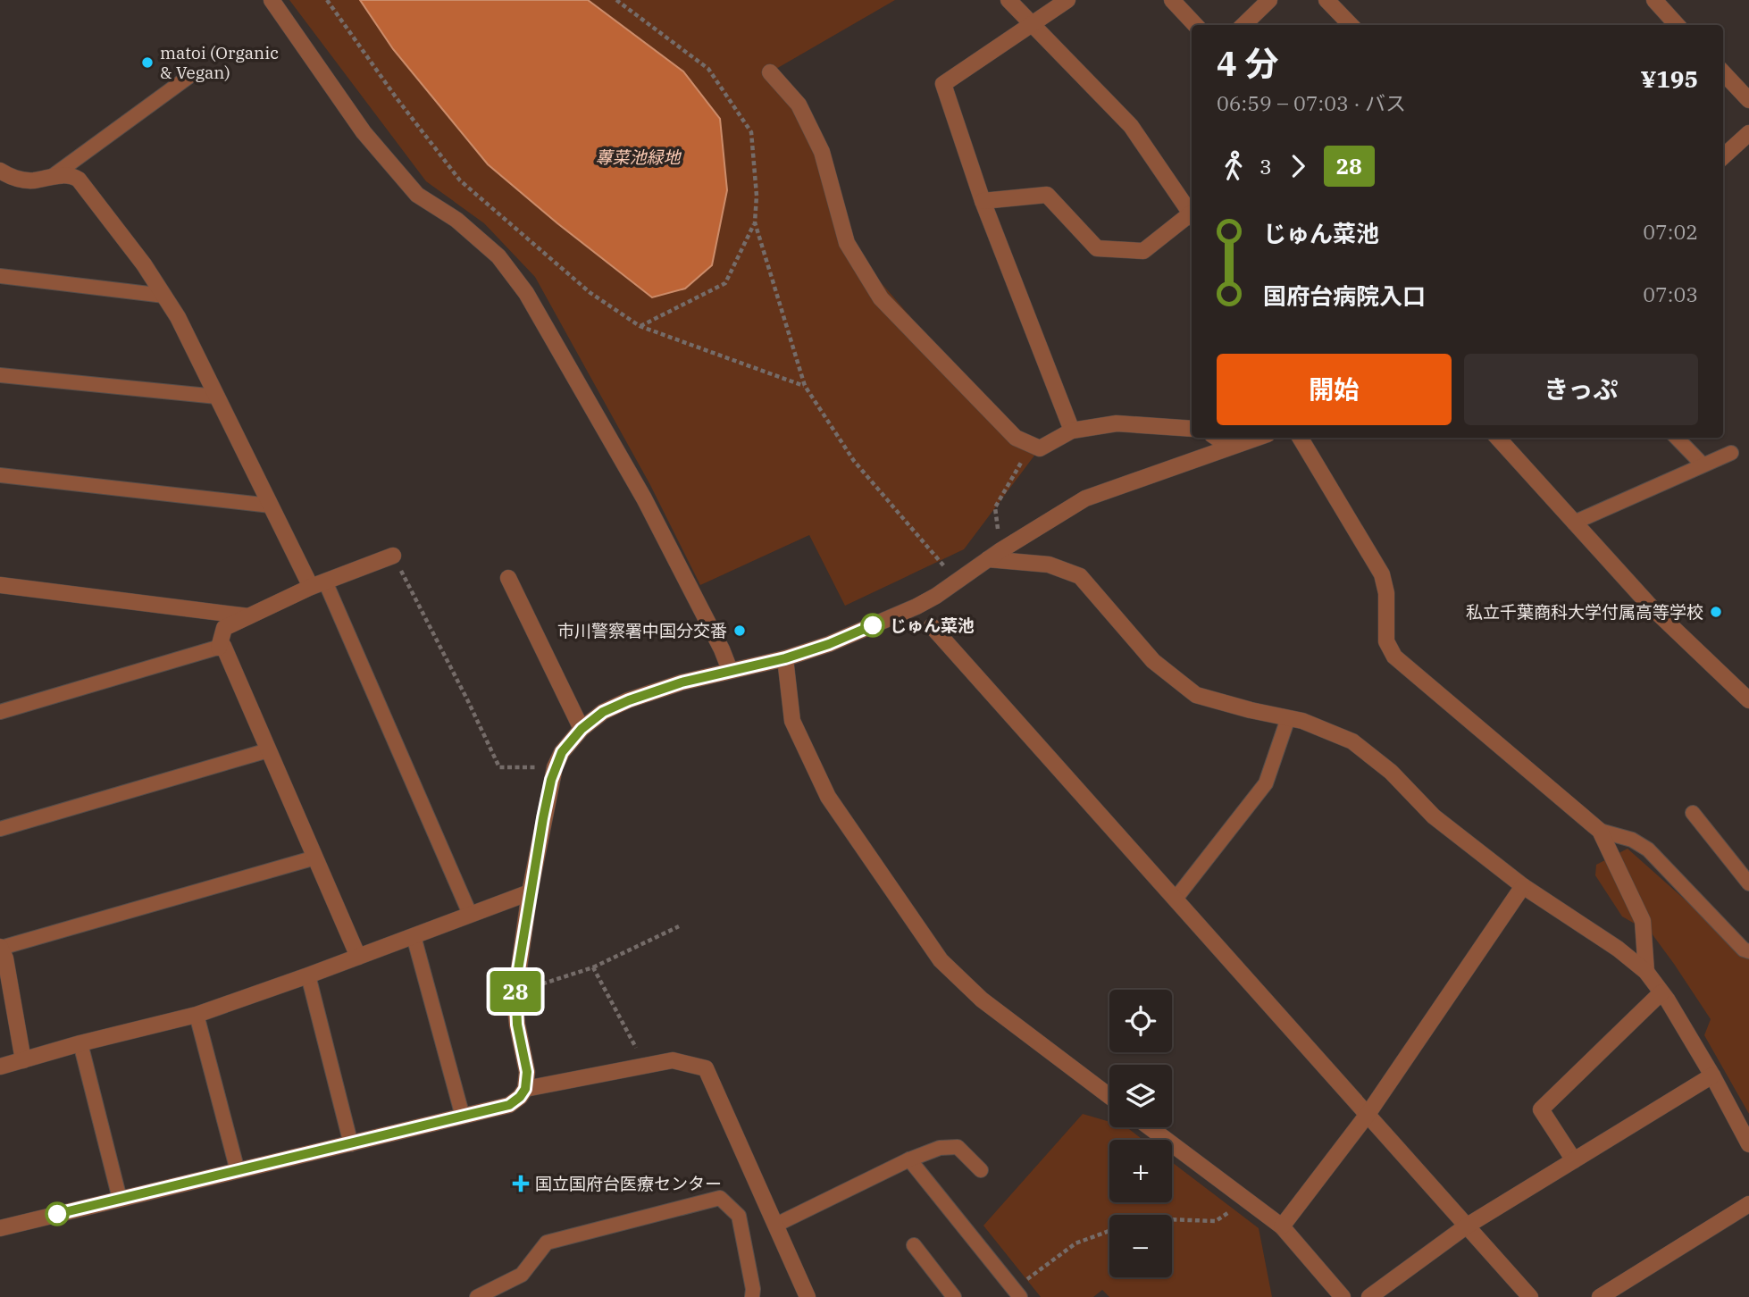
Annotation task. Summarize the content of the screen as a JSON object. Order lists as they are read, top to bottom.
{
  "parks": ["蓴菜池緑地"],
  "places": {
    "other": [
      "matoi (Organic & Vegan)",
      "私立千葉商科大学付属高等学校",
      "じゅん菜池",
      "市川警察署中国分交番"
    ],
    "health": ["国立国府台医療センター"]
  },
  "lines": ["bus line 28"],
  "page": {
    "on_map": "28",
    "heading": ["4 分", "06:59 – 07:03 · バス", "¥195"],
    "legs": ["3", "28"],
    "list": [
      {
        "name": "じゅん菜池",
        "value": "07:02"
      },
      {
        "name": "国府台病院入口",
        "value": "07:03"
      }
    ],
    "buttons": ["開始", "きっぷ"],
    "map_buttons": ["+", "−"]
  }
}
